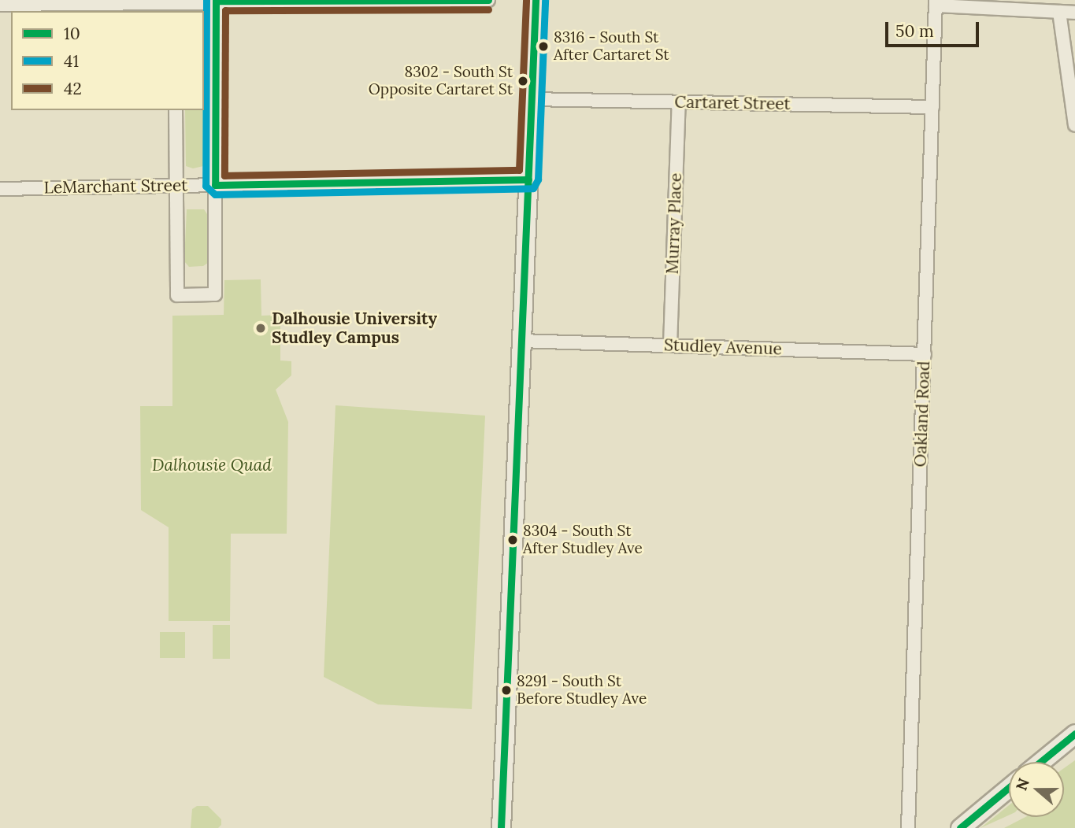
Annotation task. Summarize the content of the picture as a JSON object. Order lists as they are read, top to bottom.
{
  "streets": {
    "street": [
      "Cartaret Street",
      "LeMarchant Street",
      "Murray Place",
      "Studley Avenue",
      "Oakland Road"
    ]
  },
  "crossings": [
    ["Cartaret Street", "Murray Place"],
    ["Cartaret Street", "Oakland Road"],
    ["Murray Place", "Studley Avenue"],
    ["Studley Avenue", "Oakland Road"]
  ],
  "parks": ["Dalhousie Quad"],
  "places": [
    "8316 - South St After Cartaret St",
    "8302 - South St Opposite Cartaret St",
    "Dalhousie University Studley Campus",
    "8304 - South St After Studley Ave",
    "8291 - South St Before Studley Ave"
  ],
  "lines": ["transit line 10", "transit line 41", "transit line 42"],
  "legend": ["10", "41", "42"],
  "scale_bar": "50 m",
  "north": "left"
}
